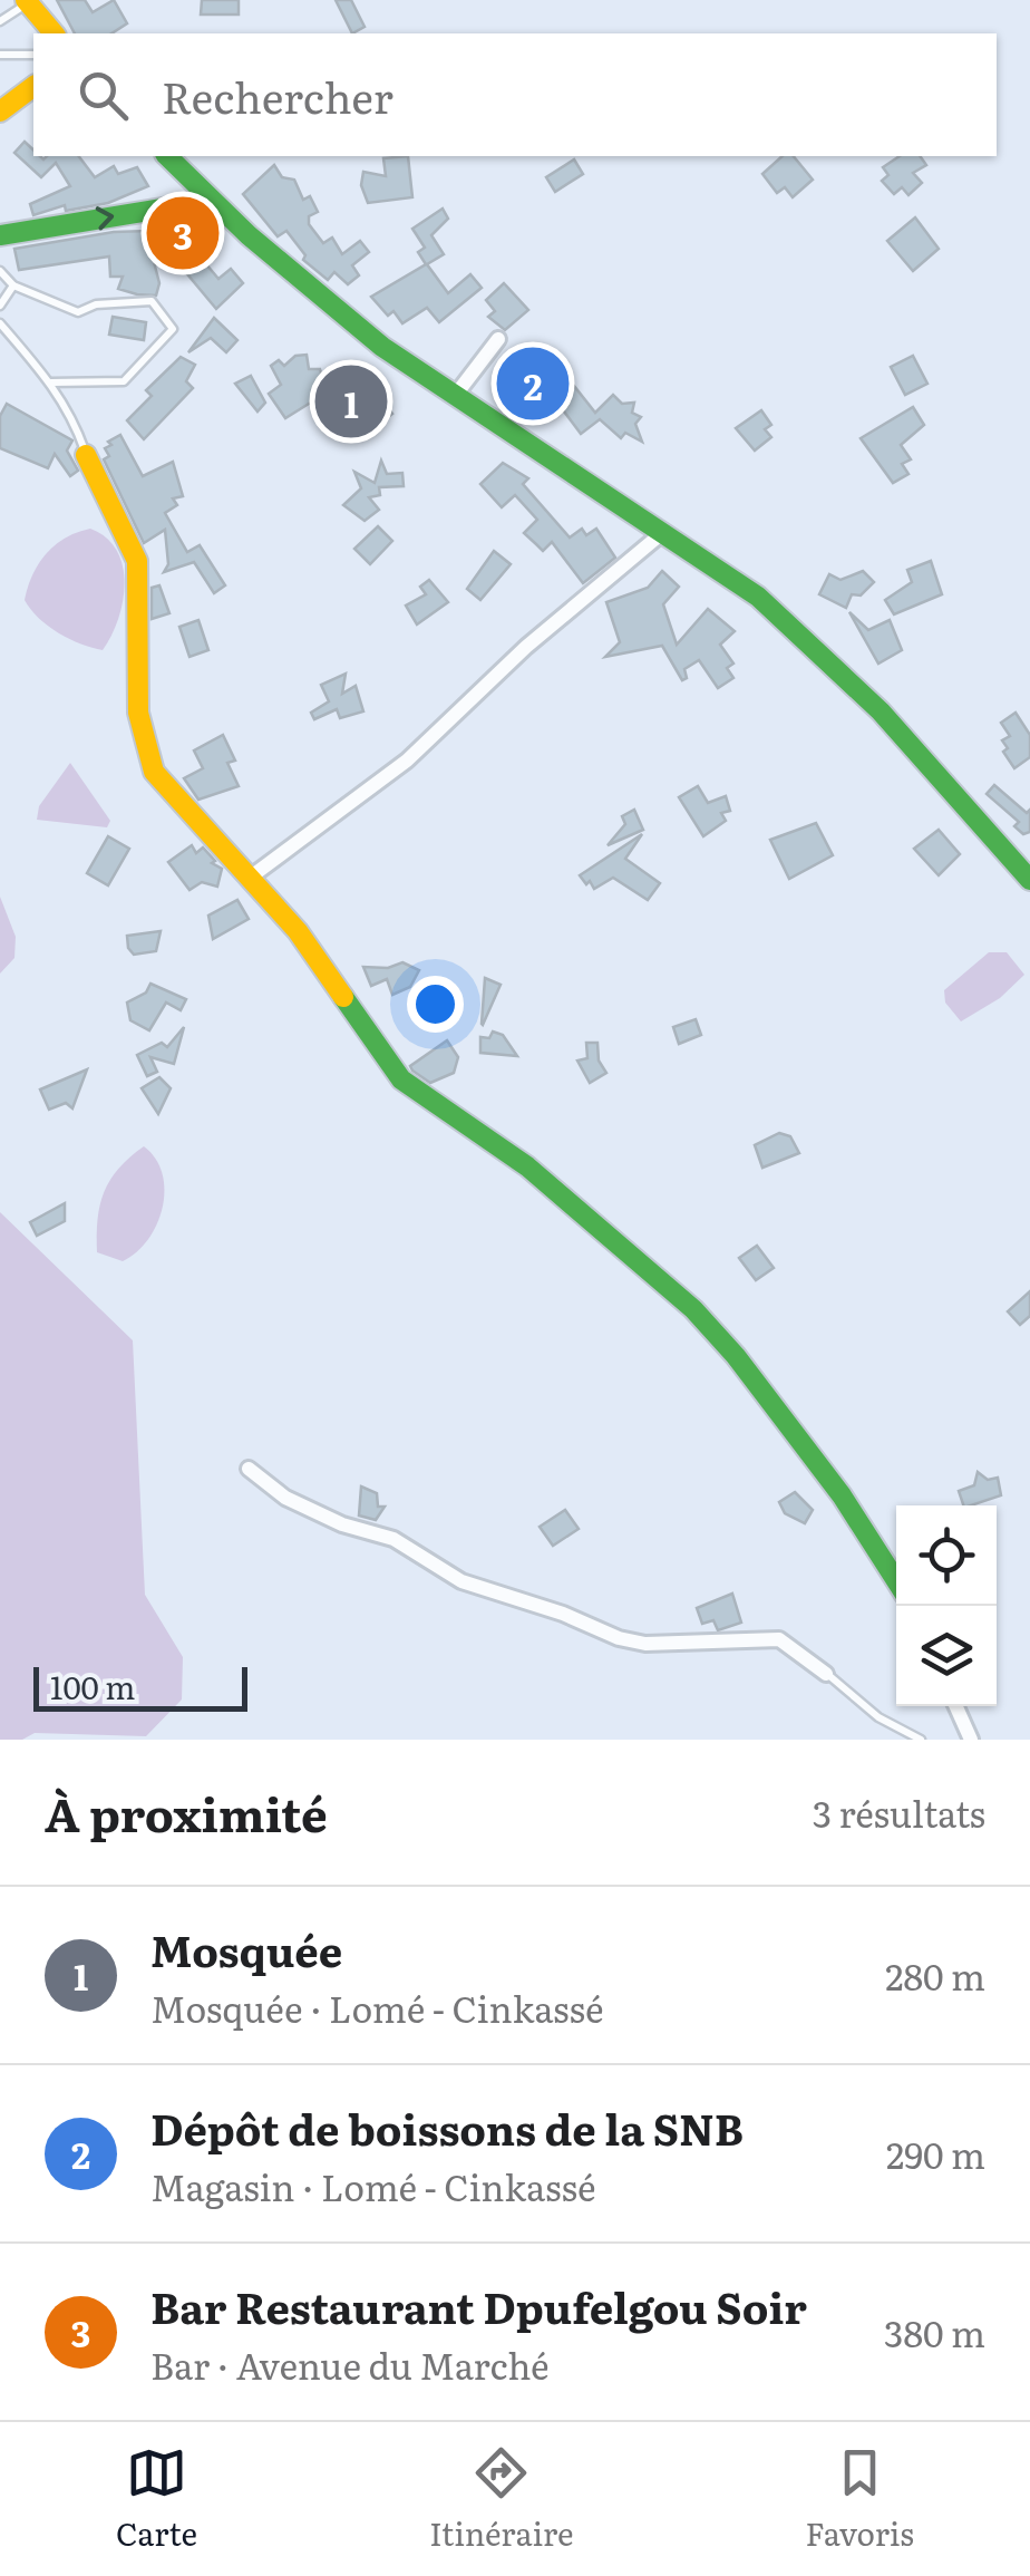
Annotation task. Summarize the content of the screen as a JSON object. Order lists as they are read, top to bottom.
{
  "scale_bar": "100 m",
  "page": {
    "search": "Rechercher",
    "pins": ["3", "2", "1"],
    "scale": "100 m",
    "heading": ["À proximité", "3 résultats"],
    "list": [
      {
        "mark": "1",
        "name": "Mosquée",
        "note": "Mosquée · Lomé - Cinkassé",
        "value": "280 m"
      },
      {
        "mark": "2",
        "name": "Dépôt de boissons de la SNB",
        "note": "Magasin · Lomé - Cinkassé",
        "value": "290 m"
      },
      {
        "mark": "3",
        "name": "Bar Restaurant Dpufelgou Soir",
        "note": "Bar · Avenue du Marché",
        "value": "380 m"
      }
    ],
    "nav": ["Carte", "Itinéraire", "Favoris"]
  }
}
